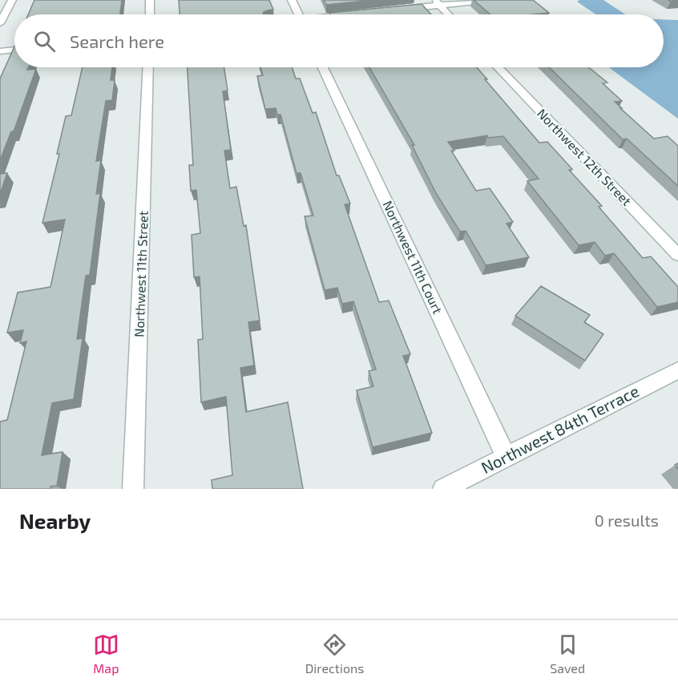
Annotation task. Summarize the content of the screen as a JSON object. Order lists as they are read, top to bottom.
{
  "streets": {
    "street": [
      "Northwest 12th Street",
      "Northwest 11th Court",
      "Northwest 11th Street",
      "Northwest 84th Terrace"
    ]
  },
  "crossings": [
    ["Northwest 11th Court", "Northwest 84th Terrace"]
  ],
  "page": {
    "search": "Search here",
    "heading": ["Nearby", "0 results"],
    "nav": ["Map", "Directions", "Saved"]
  }
}
